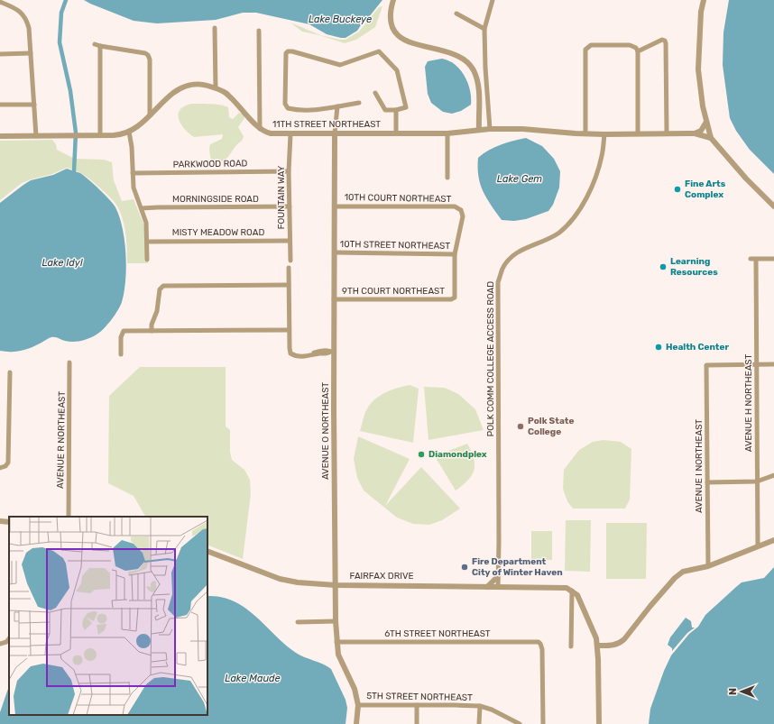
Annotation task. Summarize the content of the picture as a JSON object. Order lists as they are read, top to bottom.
{
  "streets": {
    "street": [
      "11TH STREET NORTHEAST",
      "PARKWOOD ROAD",
      "FOUNTAIN WAY",
      "10TH COURT NORTHEAST",
      "MORNINGSIDE ROAD",
      "MISTY MEADOW ROAD",
      "10TH STREET NORTHEAST",
      "9TH COURT NORTHEAST",
      "POLK COMM COLLEGE ACCESS ROAD",
      "AVENUE H NORTHEAST",
      "AVENUE O NORTHEAST",
      "AVENUE R NORTHEAST",
      "AVENUE I NORTHEAST",
      "FAIRFAX DRIVE",
      "6TH STREET NORTHEAST",
      "5TH STREET NORTHEAST"
    ]
  },
  "crossings": [
    ["11TH STREET NORTHEAST", "FOUNTAIN WAY"],
    ["11TH STREET NORTHEAST", "POLK COMM COLLEGE ACCESS ROAD"],
    ["11TH STREET NORTHEAST", "AVENUE O NORTHEAST"],
    ["PARKWOOD ROAD", "FOUNTAIN WAY"],
    ["FOUNTAIN WAY", "MORNINGSIDE ROAD"],
    ["FOUNTAIN WAY", "MISTY MEADOW ROAD"],
    ["10TH COURT NORTHEAST", "10TH STREET NORTHEAST"],
    ["10TH COURT NORTHEAST", "9TH COURT NORTHEAST"],
    ["10TH COURT NORTHEAST", "AVENUE O NORTHEAST"],
    ["10TH STREET NORTHEAST", "9TH COURT NORTHEAST"],
    ["10TH STREET NORTHEAST", "AVENUE O NORTHEAST"],
    ["9TH COURT NORTHEAST", "AVENUE O NORTHEAST"],
    ["POLK COMM COLLEGE ACCESS ROAD", "FAIRFAX DRIVE"],
    ["AVENUE H NORTHEAST", "AVENUE I NORTHEAST"],
    ["AVENUE O NORTHEAST", "FAIRFAX DRIVE"],
    ["AVENUE O NORTHEAST", "6TH STREET NORTHEAST"],
    ["AVENUE O NORTHEAST", "5TH STREET NORTHEAST"]
  ],
  "water": [
    "Lake Buckeye",
    "Lake Gem",
    "Lake Idyl",
    "Lake Maude"
  ],
  "places": [
    "Fine Arts Complex",
    "Learning Resources",
    "Health Center",
    "Polk State College",
    "Diamondplex",
    "Fire Department City of Winter Haven"
  ],
  "north": "left"
}
